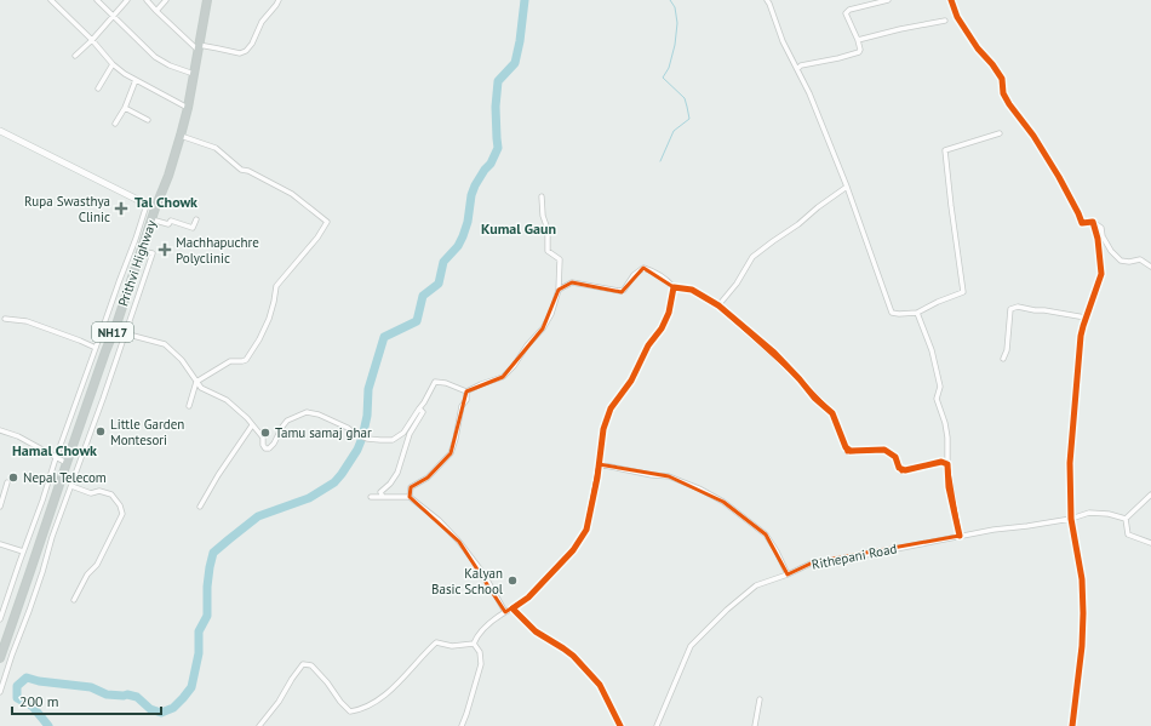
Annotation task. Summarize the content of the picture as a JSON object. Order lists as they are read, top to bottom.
{
  "streets": {
    "highway": ["Prithvi Highway", "NH17"],
    "street": ["Rithepani Road"]
  },
  "districts": ["Tal Chowk", "Kumal Gaun", "Hamal Chowk"],
  "places": {
    "health": ["Rupa Swasthya Clinic", "Machhapuchre Polyclinic"],
    "other": [
      "Little Garden Montesori",
      "Tamu samaj ghar",
      "Nepal Telecom",
      "Kalyan Basic School"
    ]
  },
  "scale_bar": "200 m"
}
